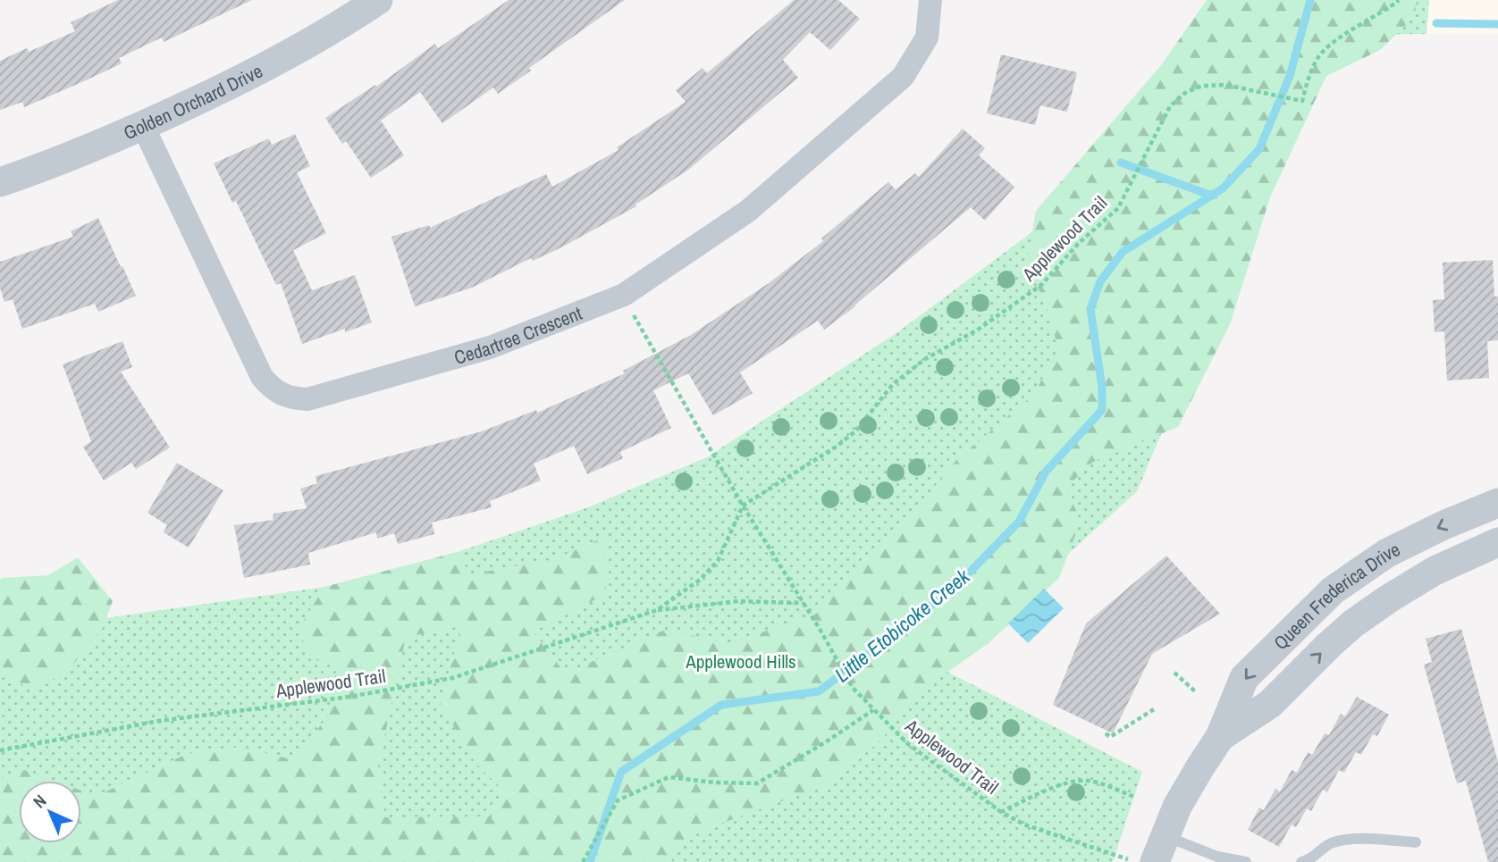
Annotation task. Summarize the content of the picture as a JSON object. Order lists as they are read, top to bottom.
{
  "streets": {
    "street": ["Golden Orchard Drive", "Cedartree Crescent", "Queen Frederica Drive"],
    "path": ["Applewood Trail"]
  },
  "crossings": [
    ["Golden Orchard Drive", "Cedartree Crescent"]
  ],
  "water": ["Little Etobicoke Creek"],
  "parks": ["Applewood Hills"],
  "north": "top left"
}
